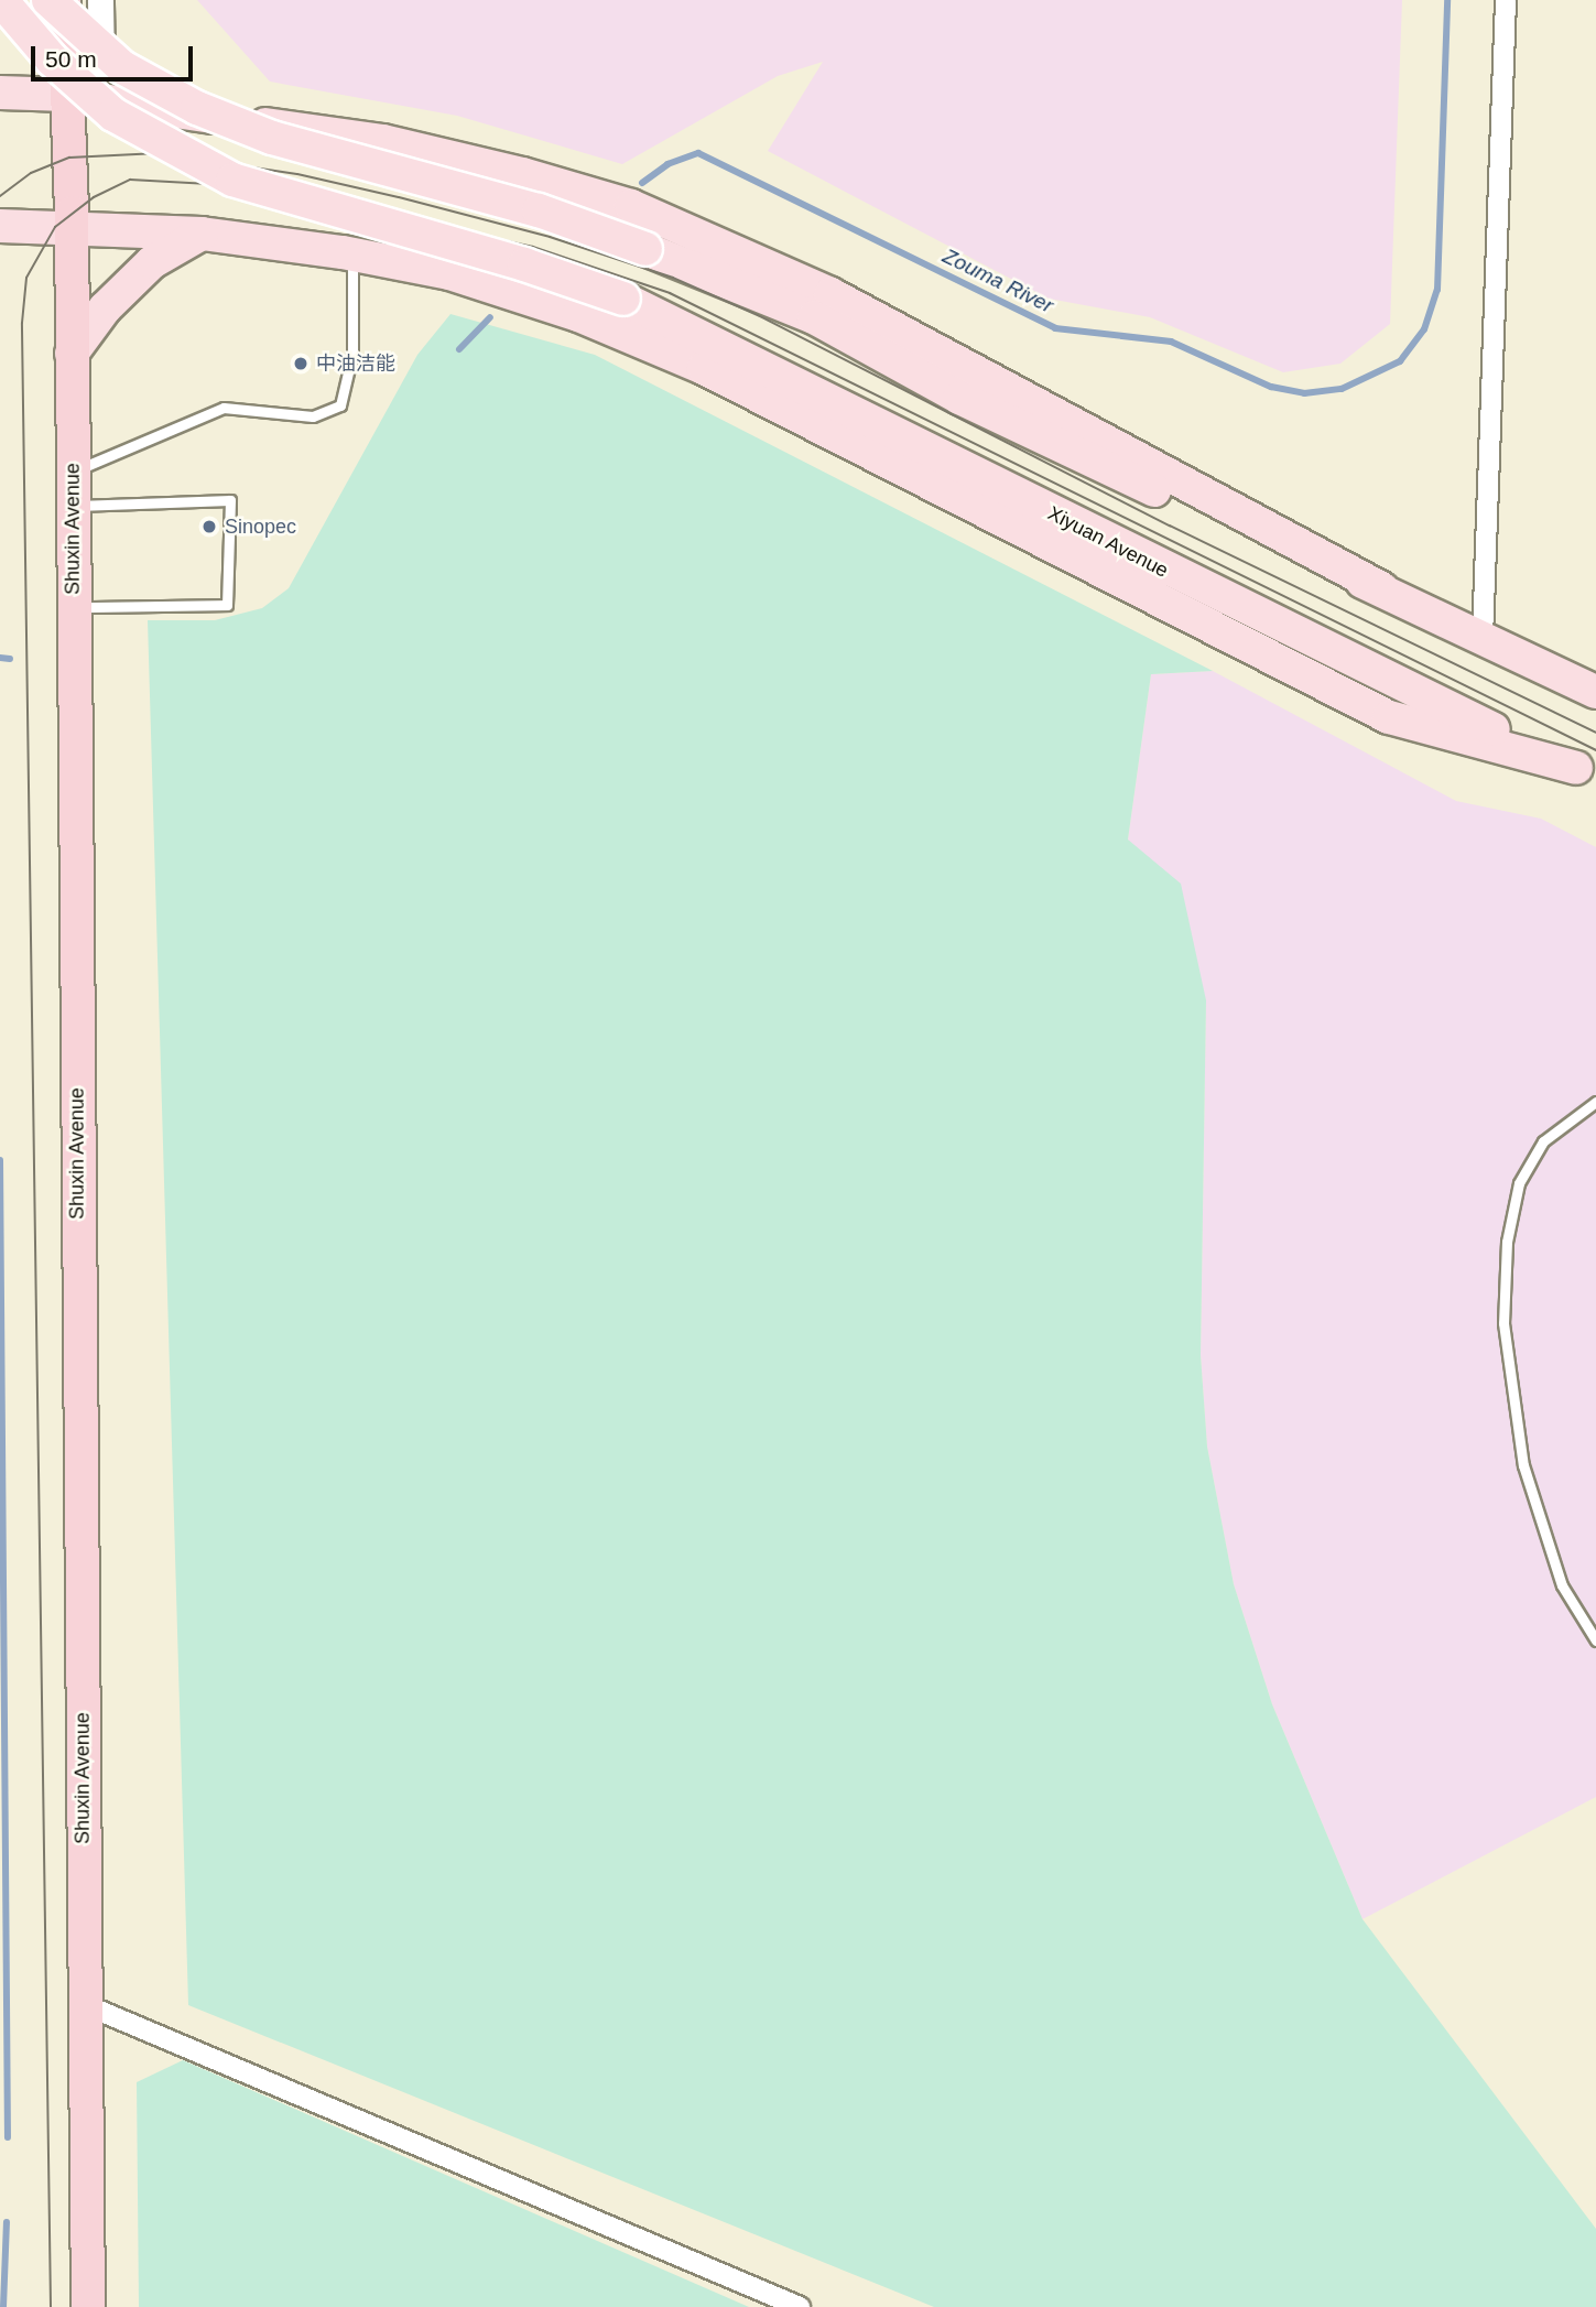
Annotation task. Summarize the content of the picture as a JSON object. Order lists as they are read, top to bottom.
{
  "streets": {
    "highway": ["Shuxin Avenue"],
    "main road": ["Xiyuan Avenue"]
  },
  "water": ["Zouma River"],
  "places": ["中油洁能", "Sinopec"],
  "scale_bar": "50 m"
}
